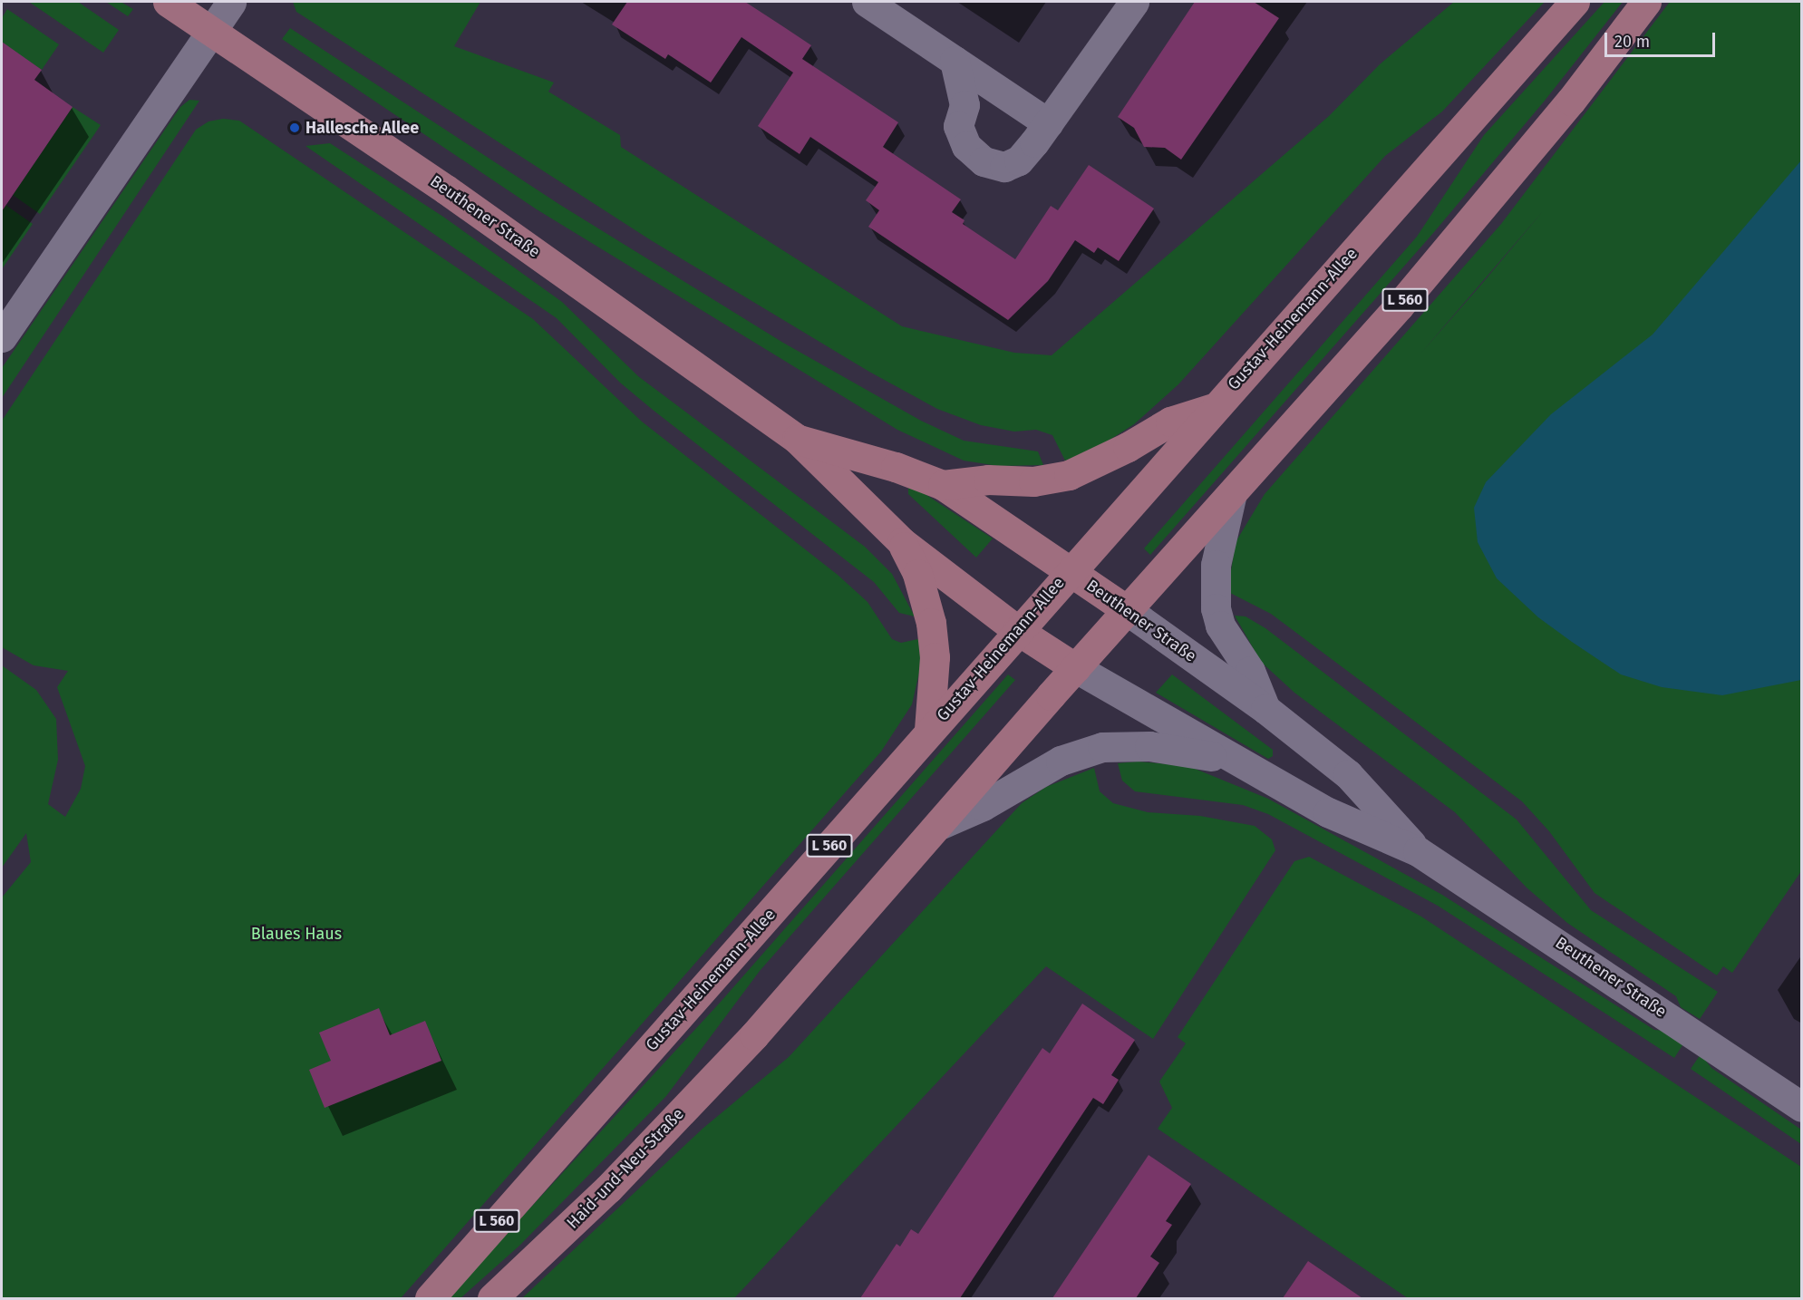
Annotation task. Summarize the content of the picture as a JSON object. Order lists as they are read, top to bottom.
{
  "streets": {
    "main road": [
      "Beuthener Straße",
      "L 560",
      "Gustav-Heinemann-Allee",
      "Haid-und-Neu-Straße"
    ]
  },
  "crossings": [
    ["Beuthener Straße", "L 560"],
    ["Beuthener Straße", "Gustav-Heinemann-Allee"],
    ["L 560", "Haid-und-Neu-Straße"]
  ],
  "parks": ["Blaues Haus"],
  "places": ["Hallesche Allee"],
  "scale_bar": "20 m"
}
